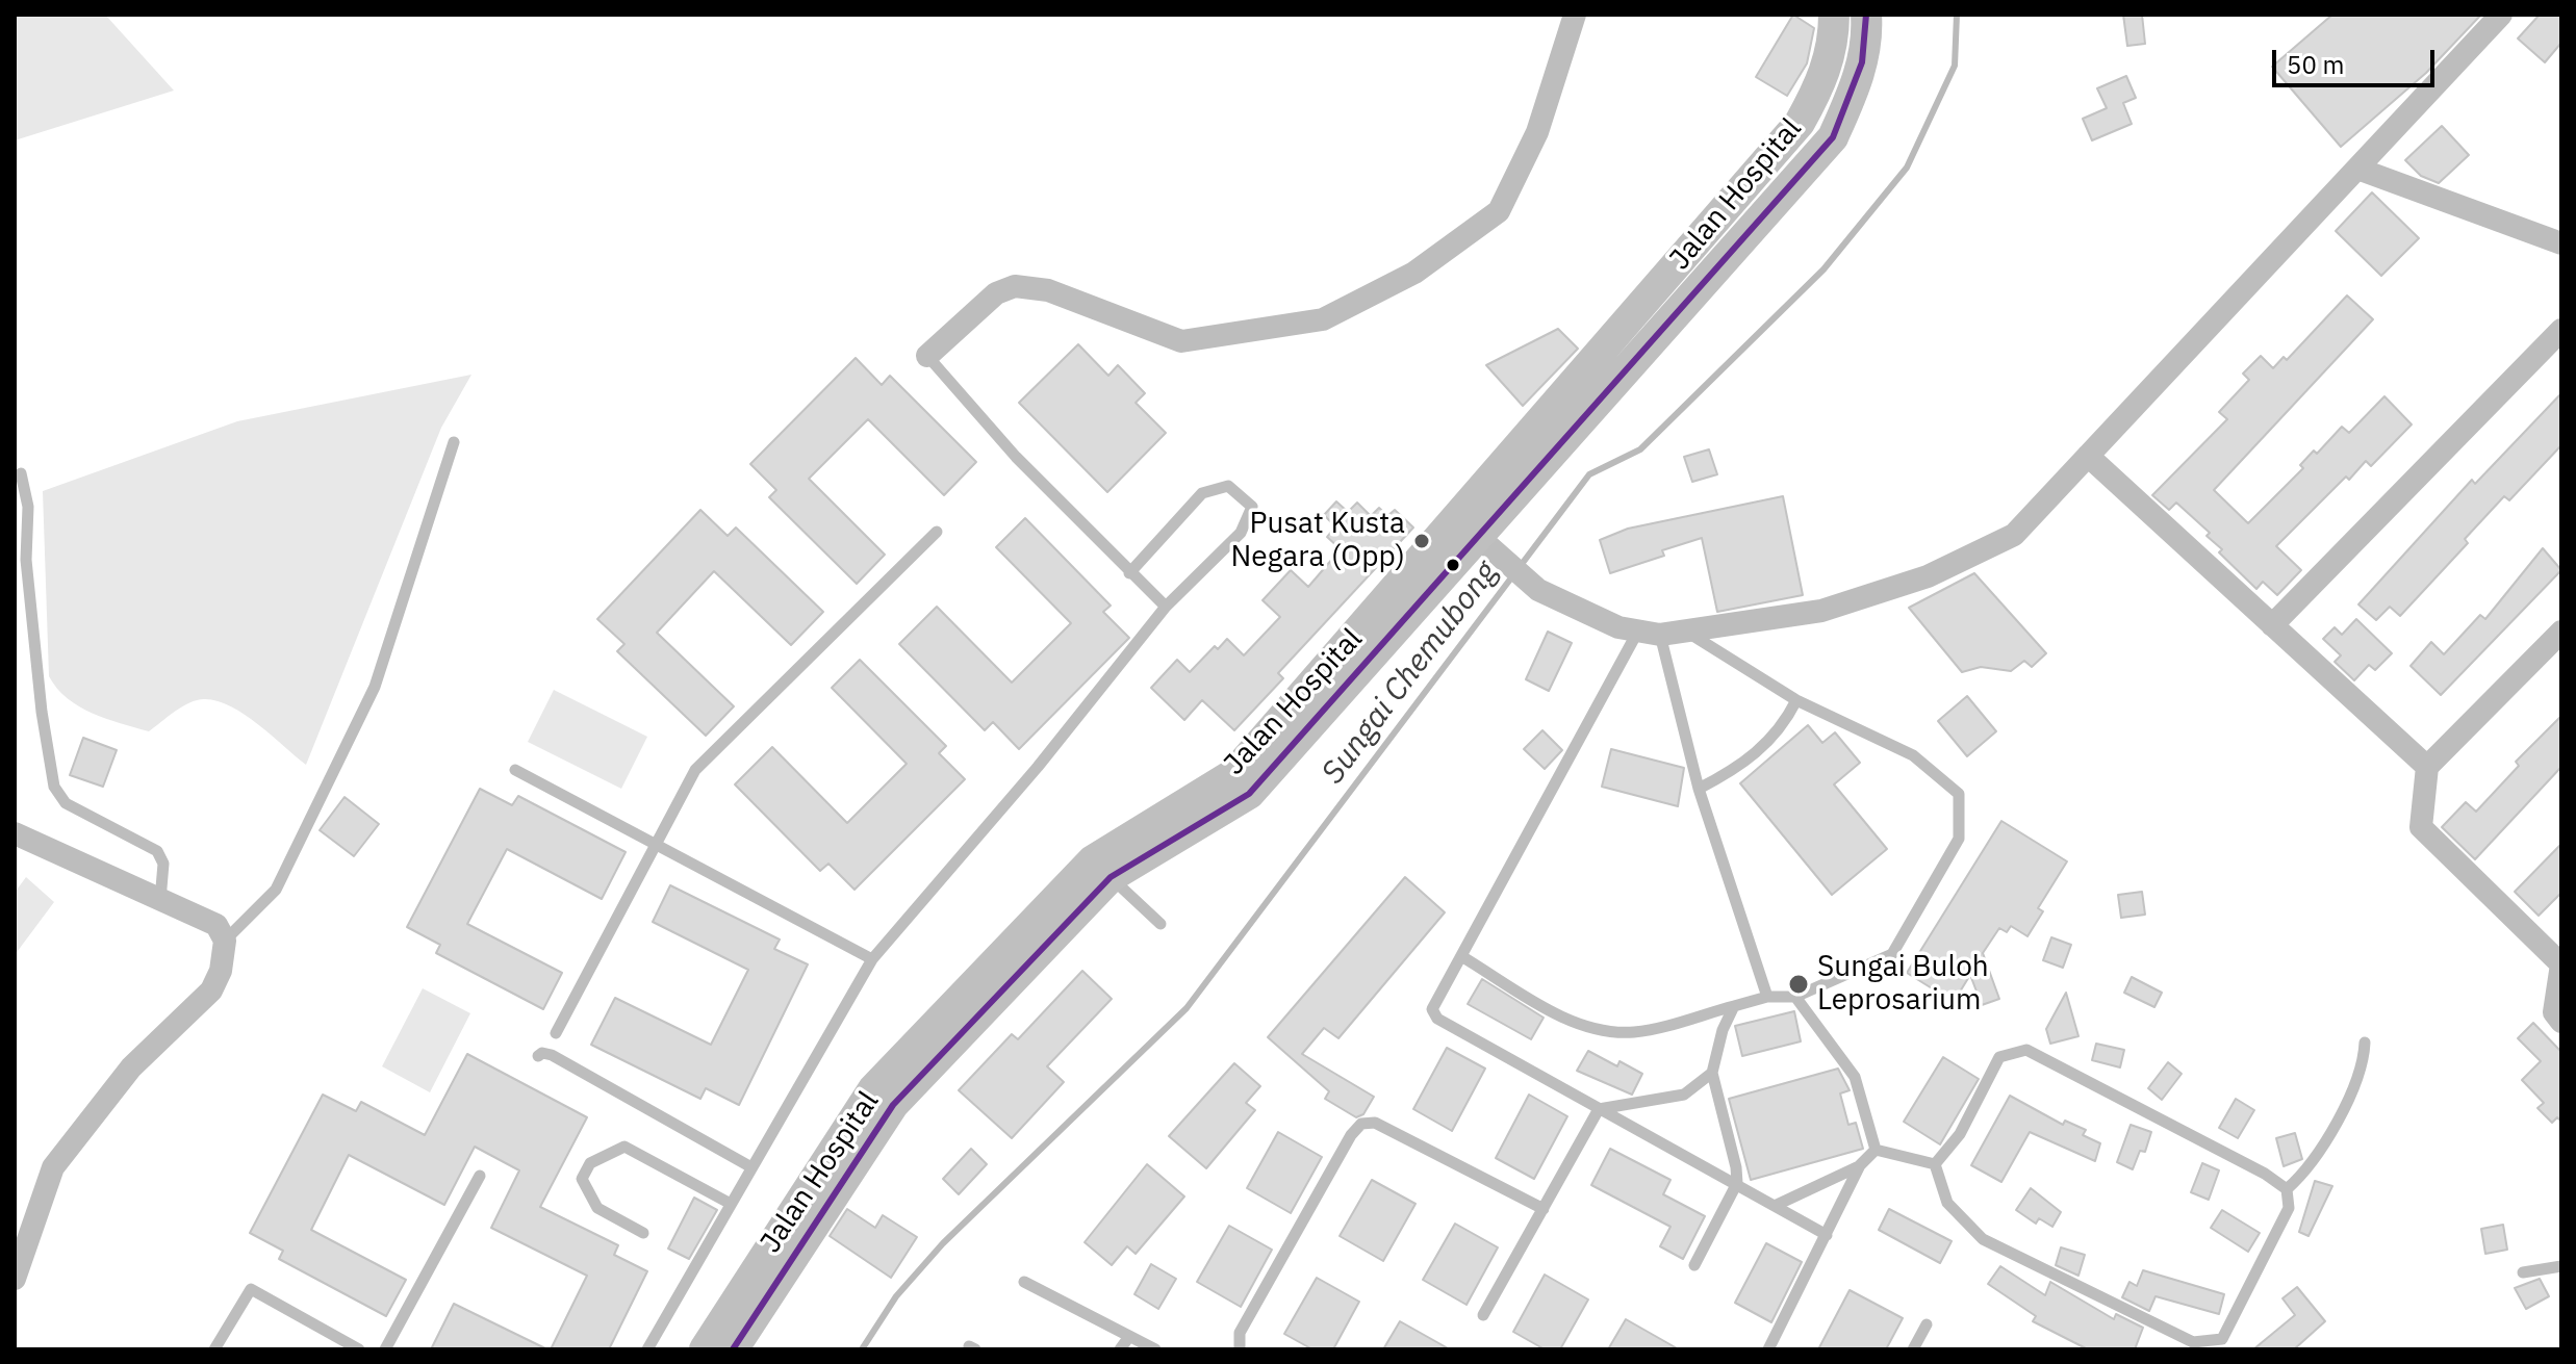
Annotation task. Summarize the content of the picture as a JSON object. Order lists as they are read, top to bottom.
{
  "streets": {
    "main road": ["Jalan Hospital"]
  },
  "water": ["Sungai Chemubong"],
  "places": ["Pusat Kusta Negara (Opp)", "Sungai Buloh Leprosarium"],
  "scale_bar": "50 m"
}
